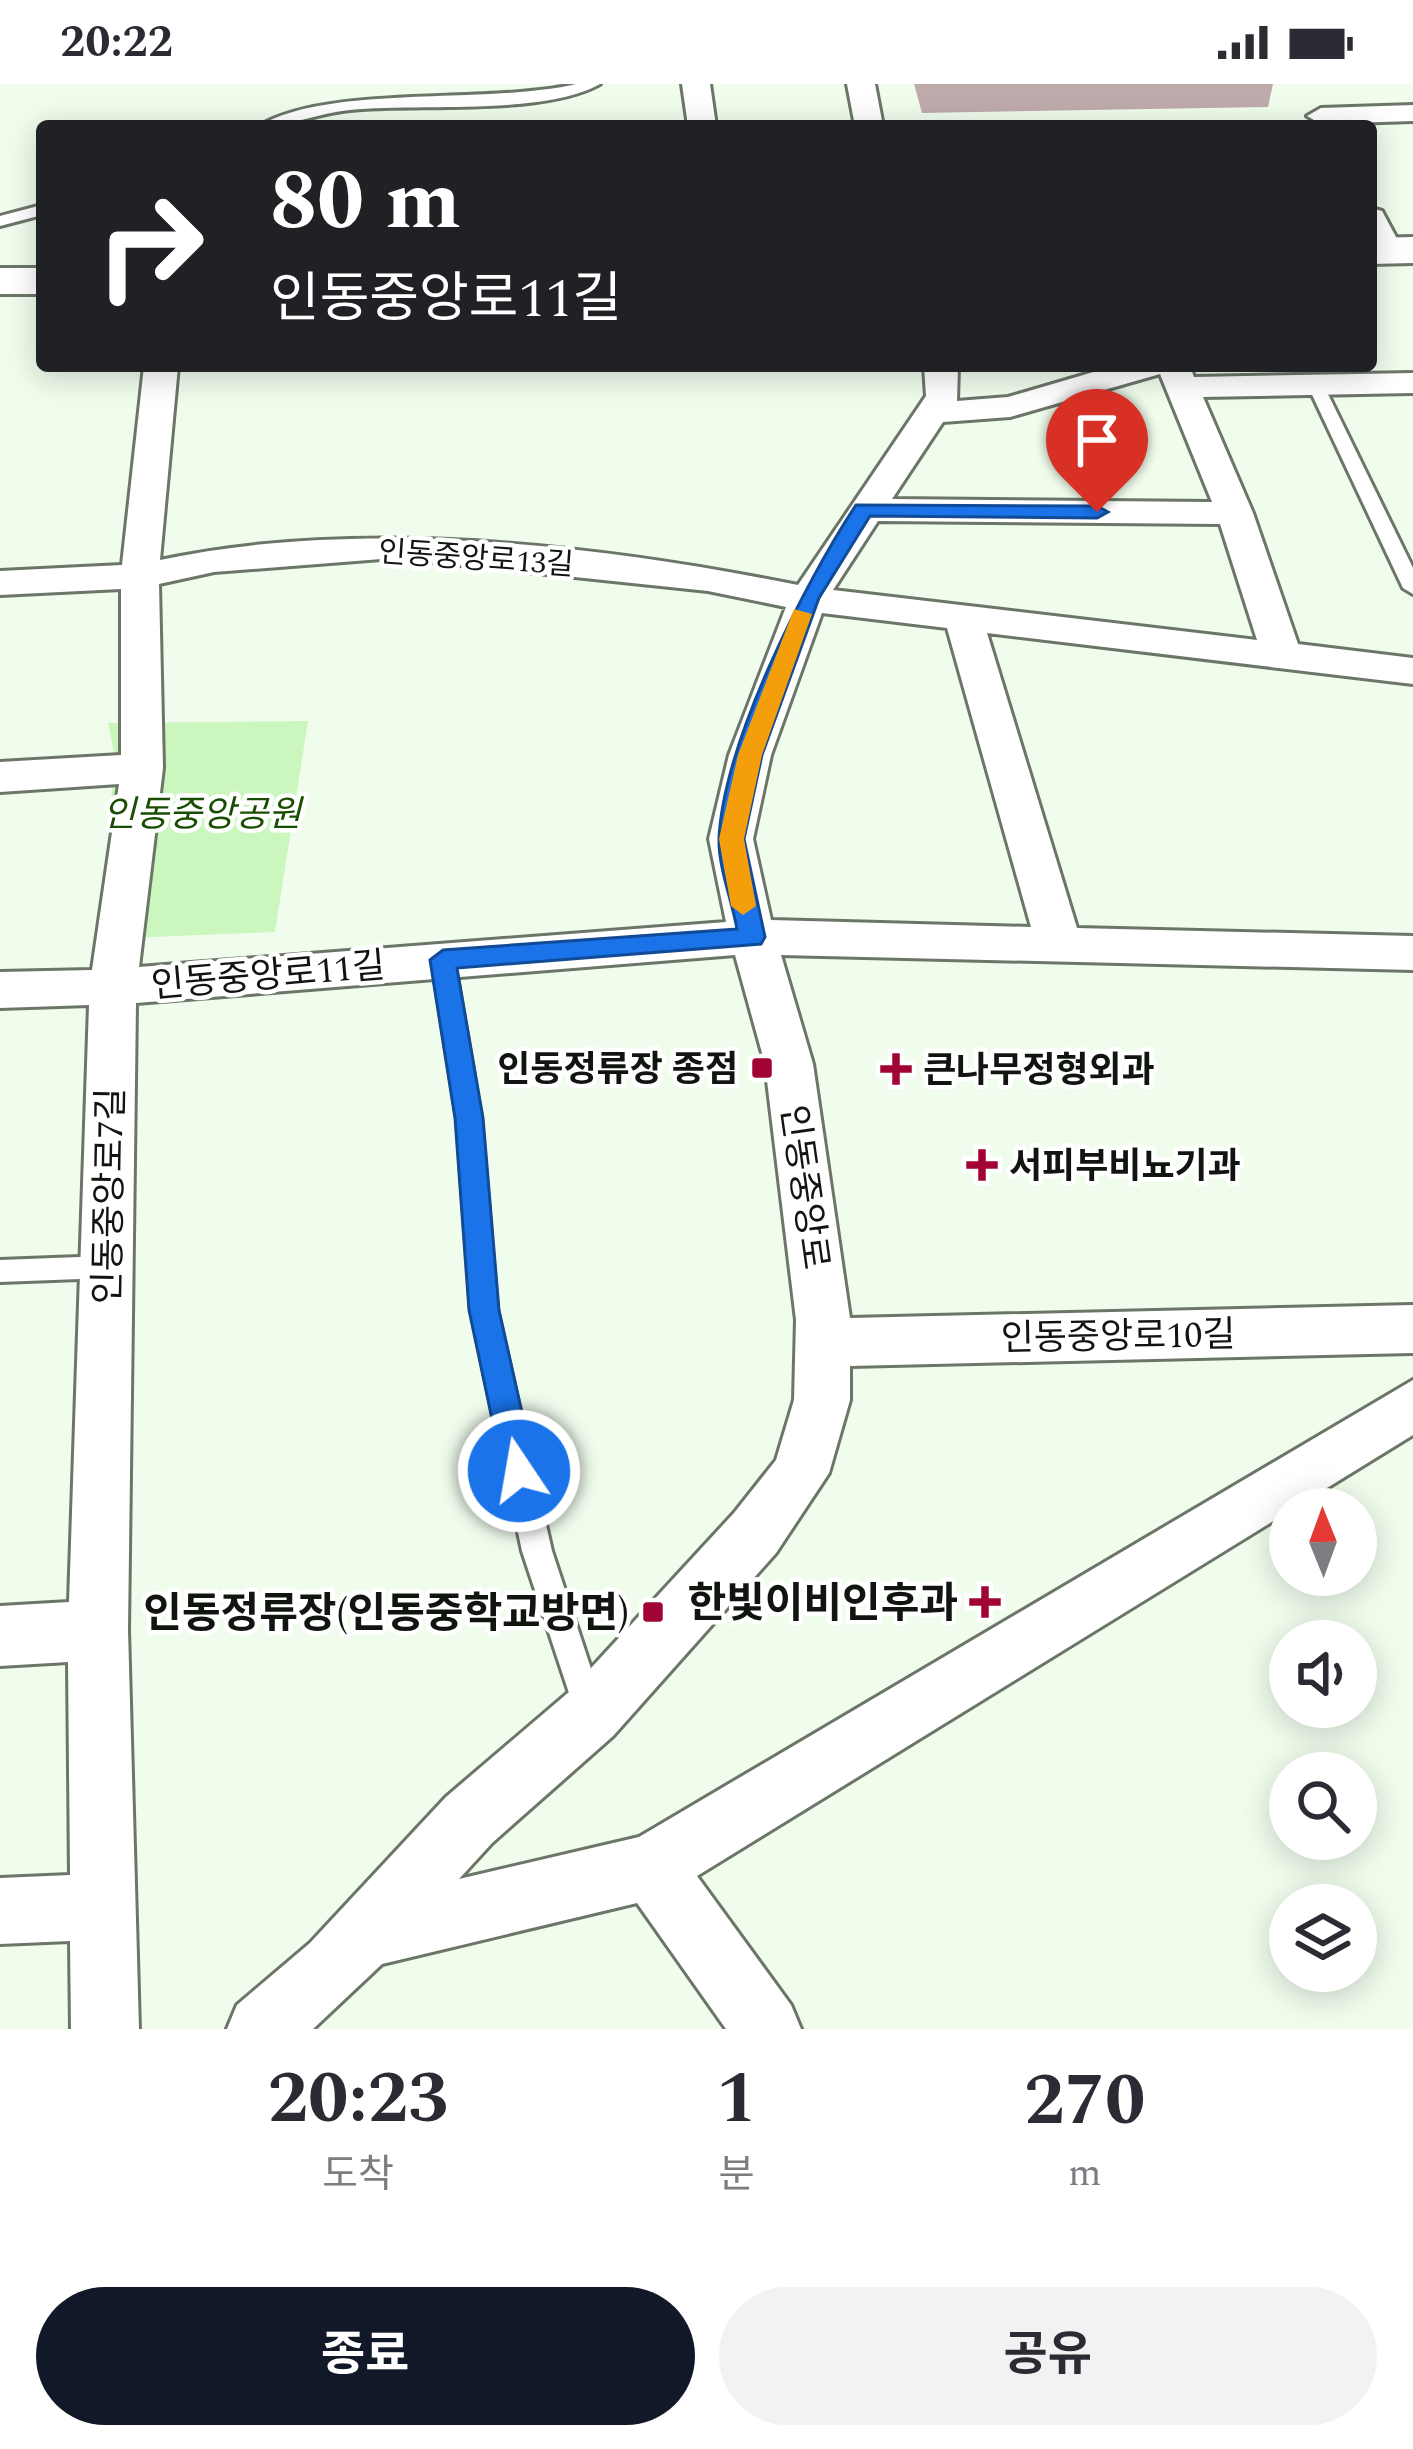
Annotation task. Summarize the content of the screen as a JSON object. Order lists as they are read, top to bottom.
{
  "streets": {
    "street": [
      "인동중앙로13길",
      "인동중앙로11길",
      "인동중앙로",
      "인동중앙로7길",
      "인동중앙로10길"
    ]
  },
  "crossings": [
    ["인동중앙로13길", "인동중앙로"],
    ["인동중앙로13길", "인동중앙로7길"],
    ["인동중앙로11길", "인동중앙로"],
    ["인동중앙로11길", "인동중앙로7길"],
    ["인동중앙로", "인동중앙로10길"]
  ],
  "parks": ["인동중앙공원"],
  "places": {
    "transit": ["인동정류장 종점", "인동정류장(인동중학교방면)"],
    "health": ["큰나무정형외과", "서피부비뇨기과", "한빛이비인후과"]
  },
  "north": "top",
  "page": {
    "status": "20:22",
    "turn": ["80 m", "인동중앙로11길"],
    "eta": [
      "20:23",
      "도착",
      "1",
      "분",
      "270",
      "m"
    ],
    "buttons": ["종료", "공유"]
  }
}
